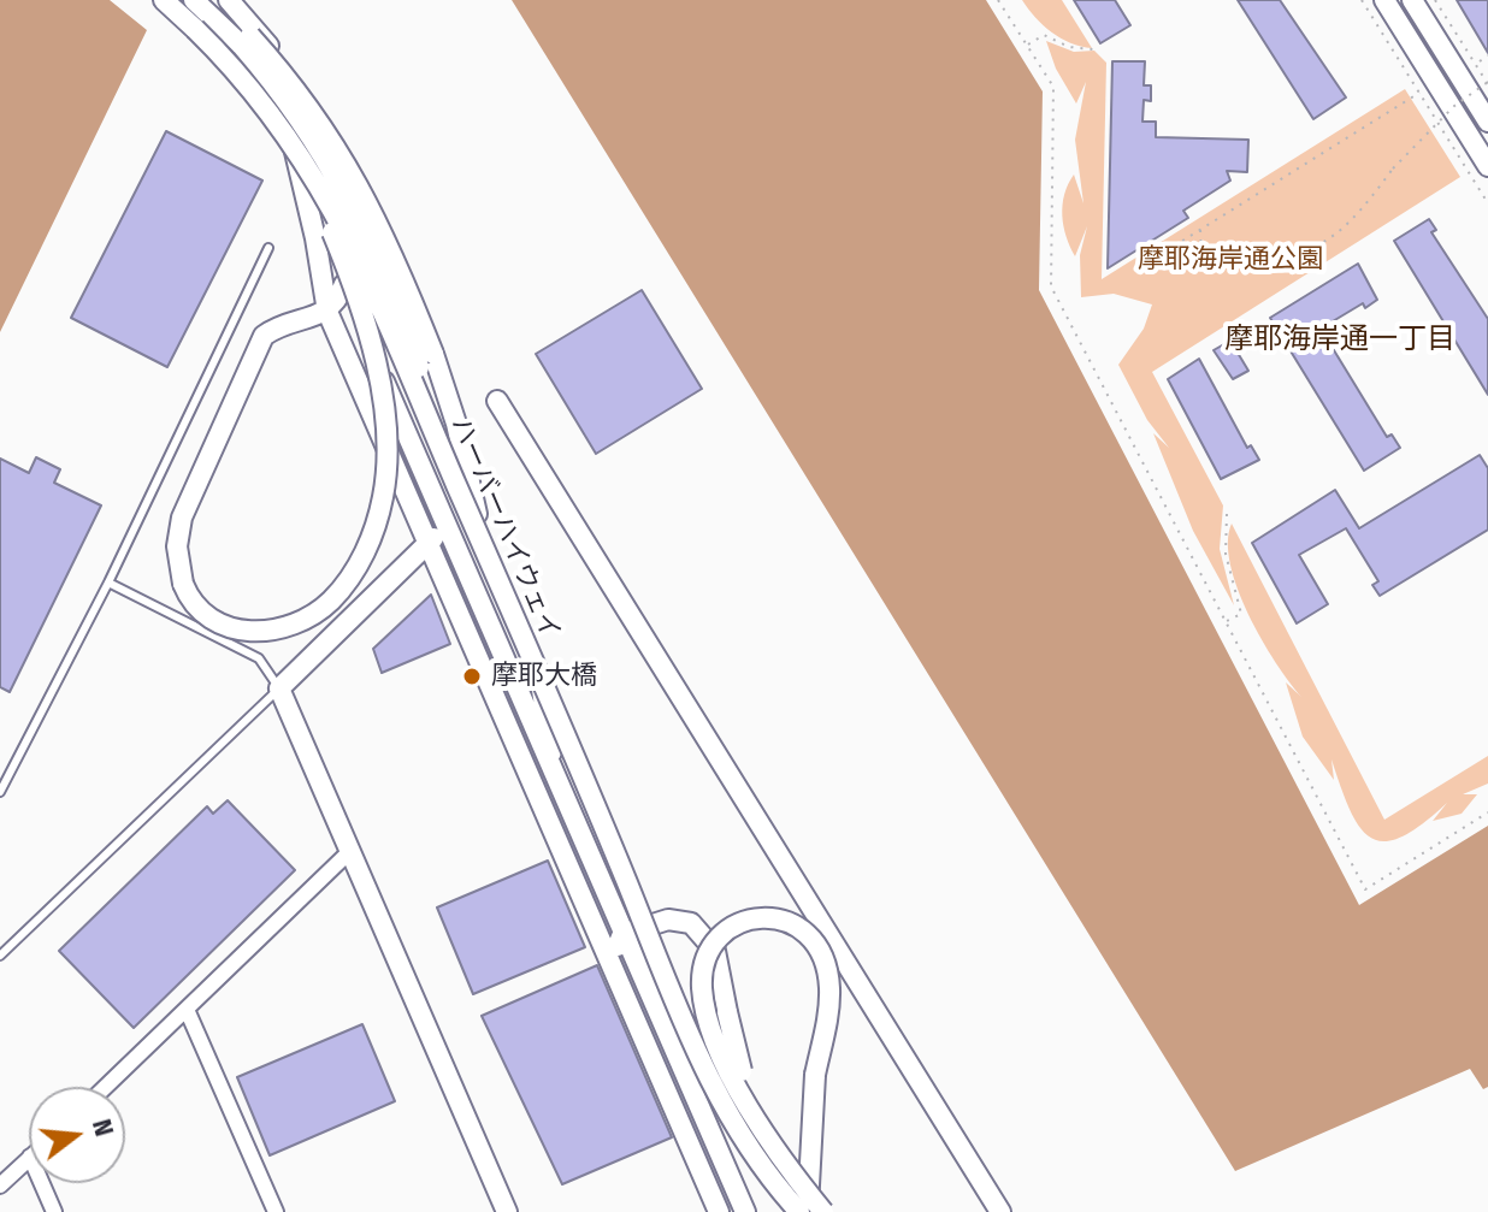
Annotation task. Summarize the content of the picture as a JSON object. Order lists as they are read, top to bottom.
{
  "streets": {
    "street": ["ハーバーハイウェイ"]
  },
  "districts": ["摩耶海岸通一丁目"],
  "parks": ["摩耶海岸通公園"],
  "places": ["摩耶大橋"],
  "north": "right"
}
